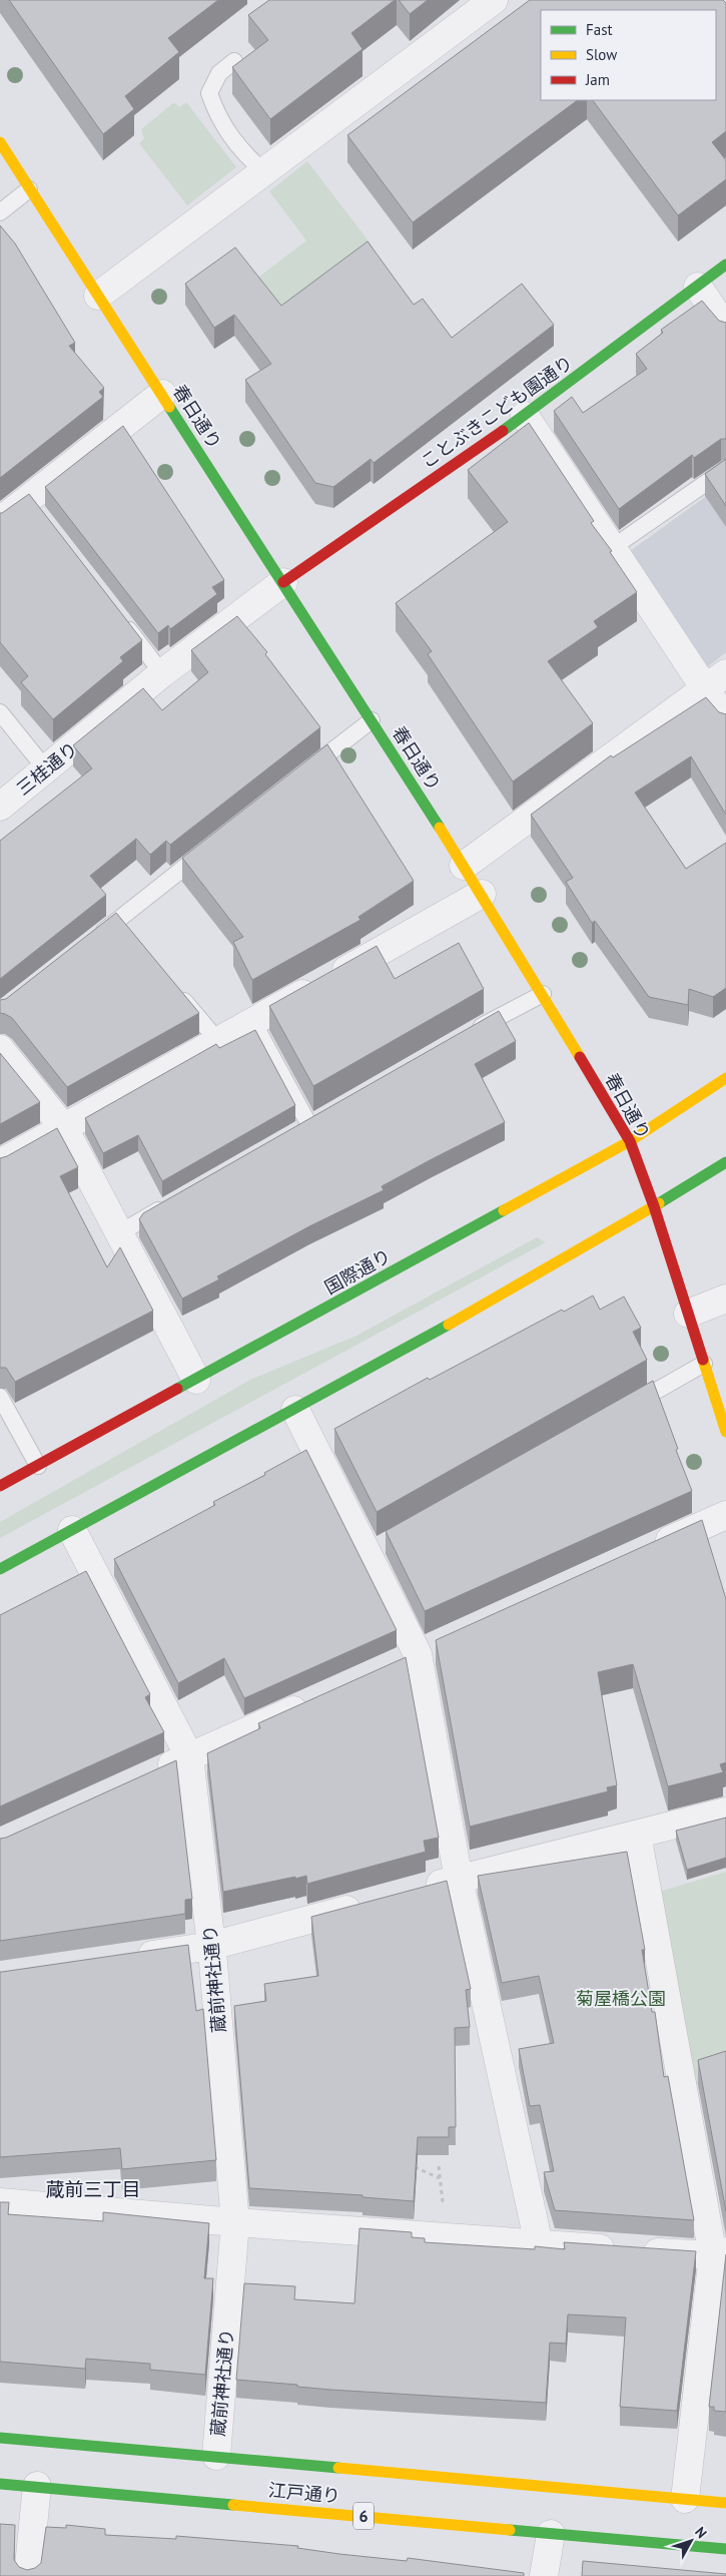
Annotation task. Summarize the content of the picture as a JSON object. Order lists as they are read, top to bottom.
{
  "streets": {
    "main road": [
      "ことぶきこども園通り",
      "春日通り",
      "国際通り",
      "江戸通り",
      "6"
    ],
    "street": ["三桂通り", "蔵前神社通り"]
  },
  "crossings": [
    ["ことぶきこども園通り", "春日通り"],
    ["ことぶきこども園通り", "三桂通り"],
    ["春日通り", "三桂通り"],
    ["春日通り", "国際通り"],
    ["蔵前神社通り", "江戸通り"]
  ],
  "districts": ["蔵前三丁目"],
  "parks": ["菊屋橋公園"],
  "legend": ["Fast", "Slow", "Jam"],
  "north": "top right"
}
